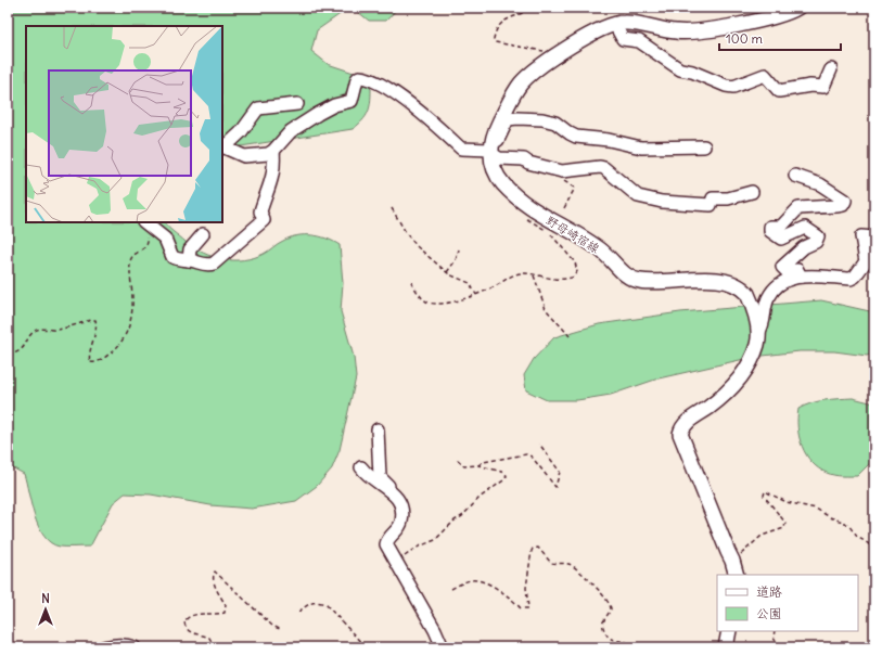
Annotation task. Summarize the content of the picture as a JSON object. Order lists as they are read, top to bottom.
{
  "streets": {
    "main road": ["野母崎宿線"]
  },
  "legend": ["道路", "公園"],
  "scale_bar": "100 m",
  "north": "top"
}
